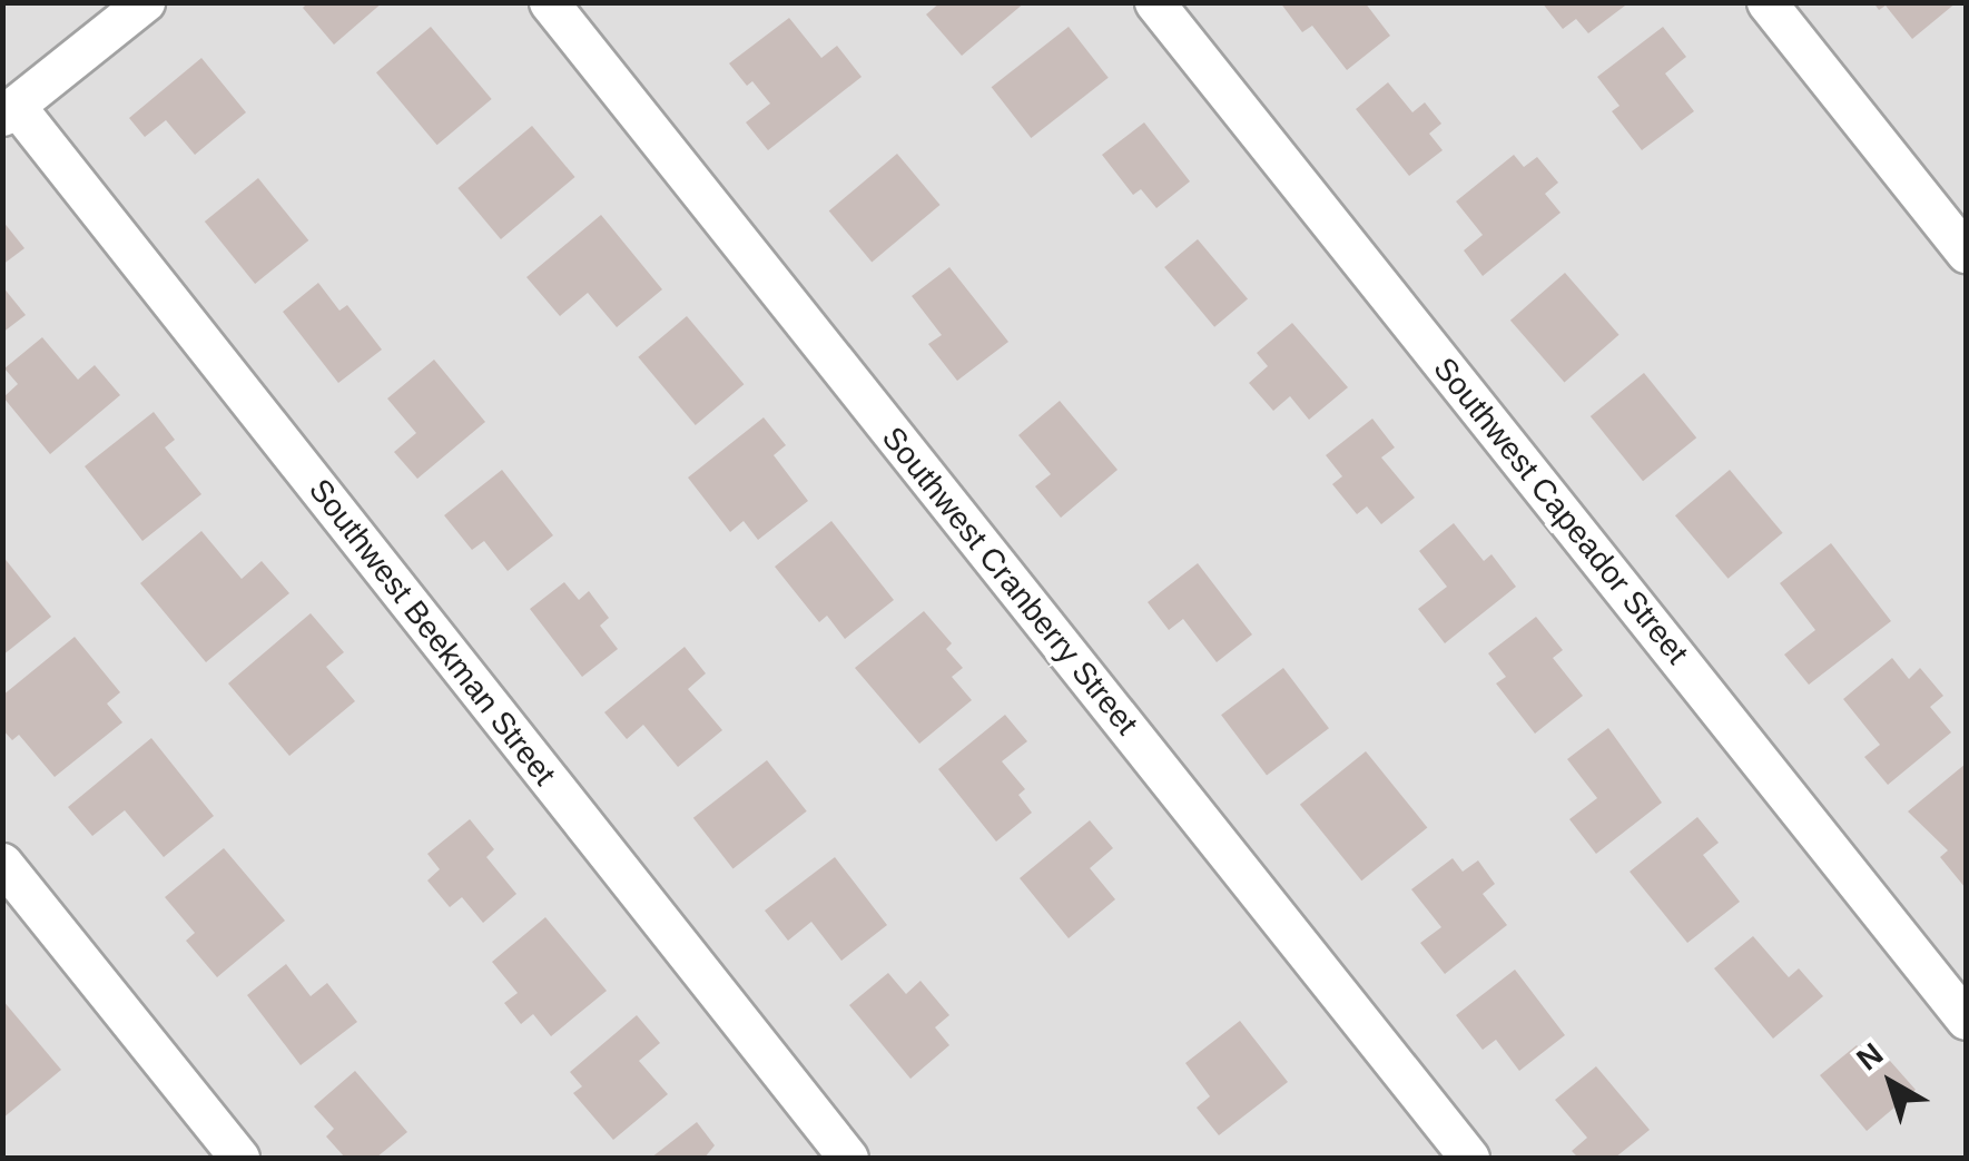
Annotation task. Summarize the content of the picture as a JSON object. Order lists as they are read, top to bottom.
{
  "streets": {
    "street": ["Southwest Capeador Street", "Southwest Cranberry Street", "Southwest Beekman Street"]
  },
  "north": "top left"
}
